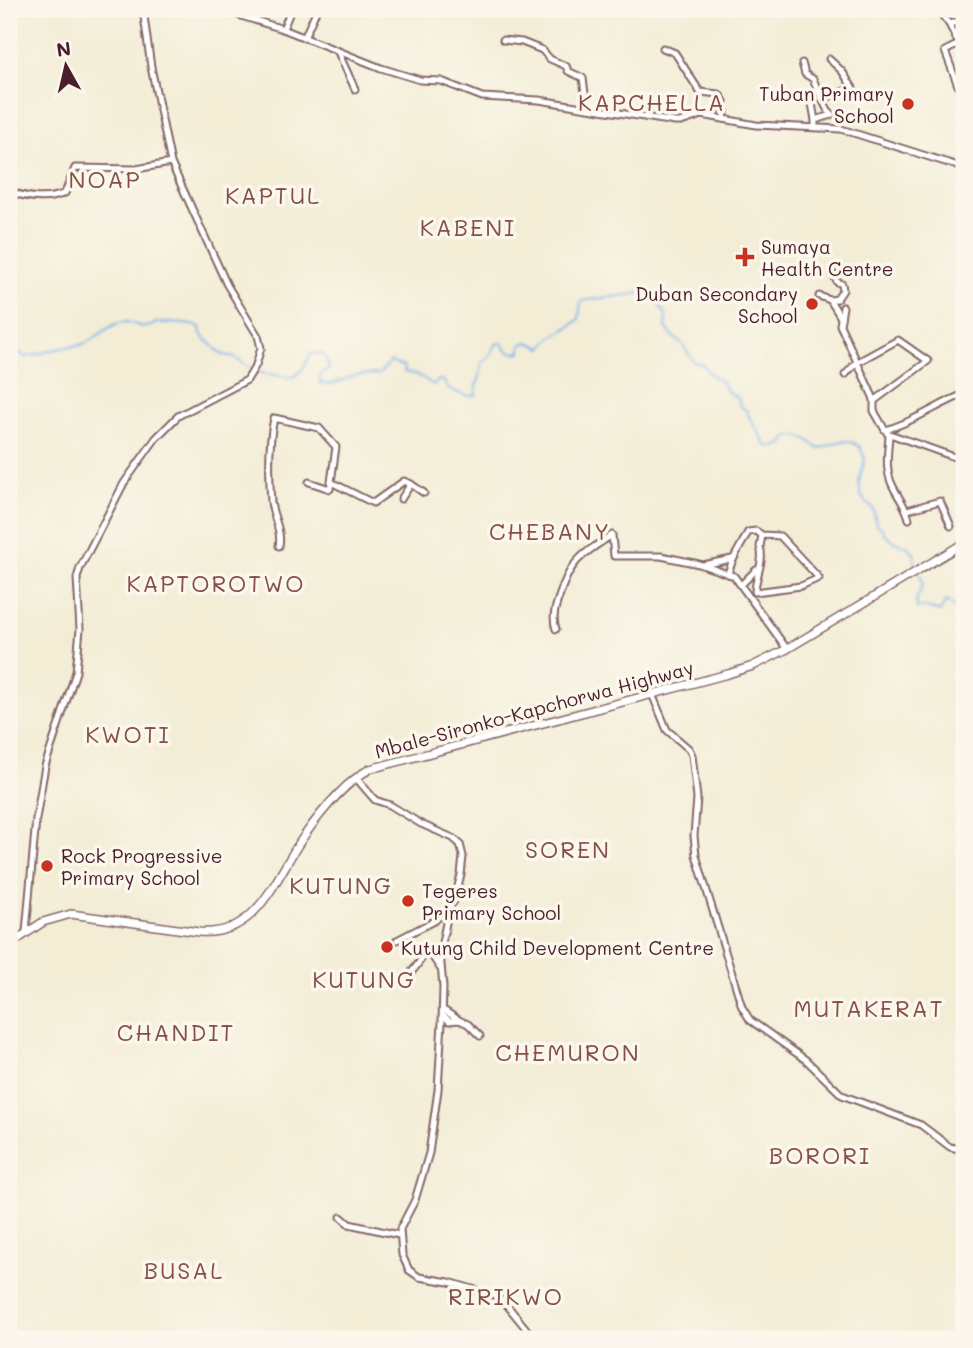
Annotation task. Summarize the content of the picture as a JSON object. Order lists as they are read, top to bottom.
{
  "streets": {
    "main road": ["Mbale-Sironko-Kapchorwa Highway"]
  },
  "districts": [
    "KAPCHELLA",
    "NOAP",
    "KAPTUL",
    "KABENI",
    "CHEBANY",
    "KAPTOROTWO",
    "KWOTI",
    "SOREN",
    "KUTUNG",
    "KUTUNG",
    "MUTAKERAT",
    "CHANDIT",
    "CHEMURON",
    "BORORI",
    "BUSAL",
    "RIRIKWO"
  ],
  "places": {
    "other": [
      "Tuban Primary School",
      "Duban Secondary School",
      "Rock Progressive Primary School",
      "Tegeres Primary School",
      "Kutung Child Development Centre"
    ],
    "health": ["Sumaya Health Centre"]
  },
  "north": "top"
}
